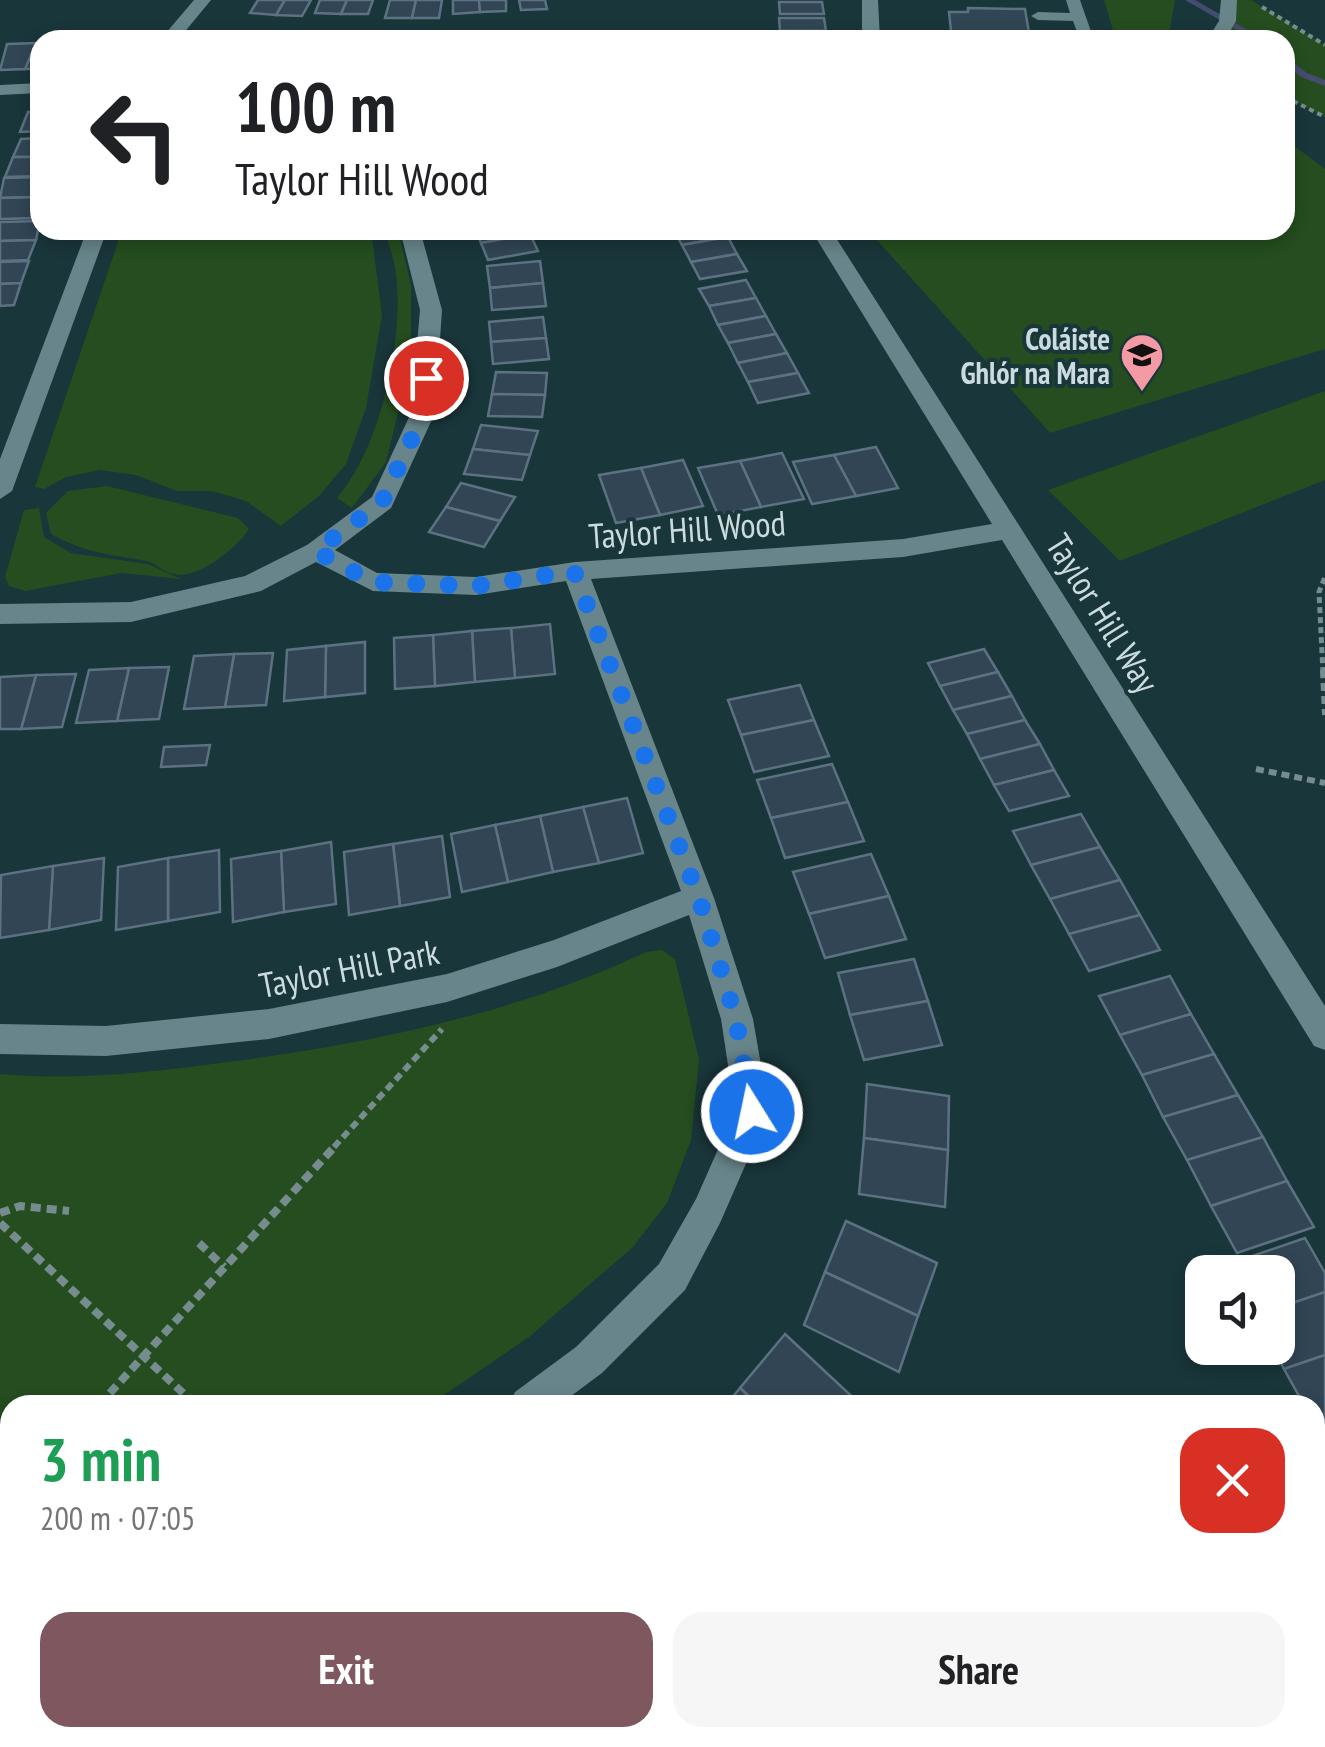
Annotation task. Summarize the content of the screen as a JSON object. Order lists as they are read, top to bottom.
{
  "streets": {
    "street": ["Taylor Hill Wood", "Taylor Hill Way", "Taylor Hill Park"]
  },
  "crossings": [
    ["Taylor Hill Wood", "Taylor Hill Way"]
  ],
  "places": {
    "school or university": ["Coláiste Ghlór na Mara"]
  },
  "page": {
    "turn": ["100 m", "Taylor Hill Wood"],
    "heading": ["3 min", "200 m · 07:05"],
    "buttons": ["Exit", "Share"]
  }
}
